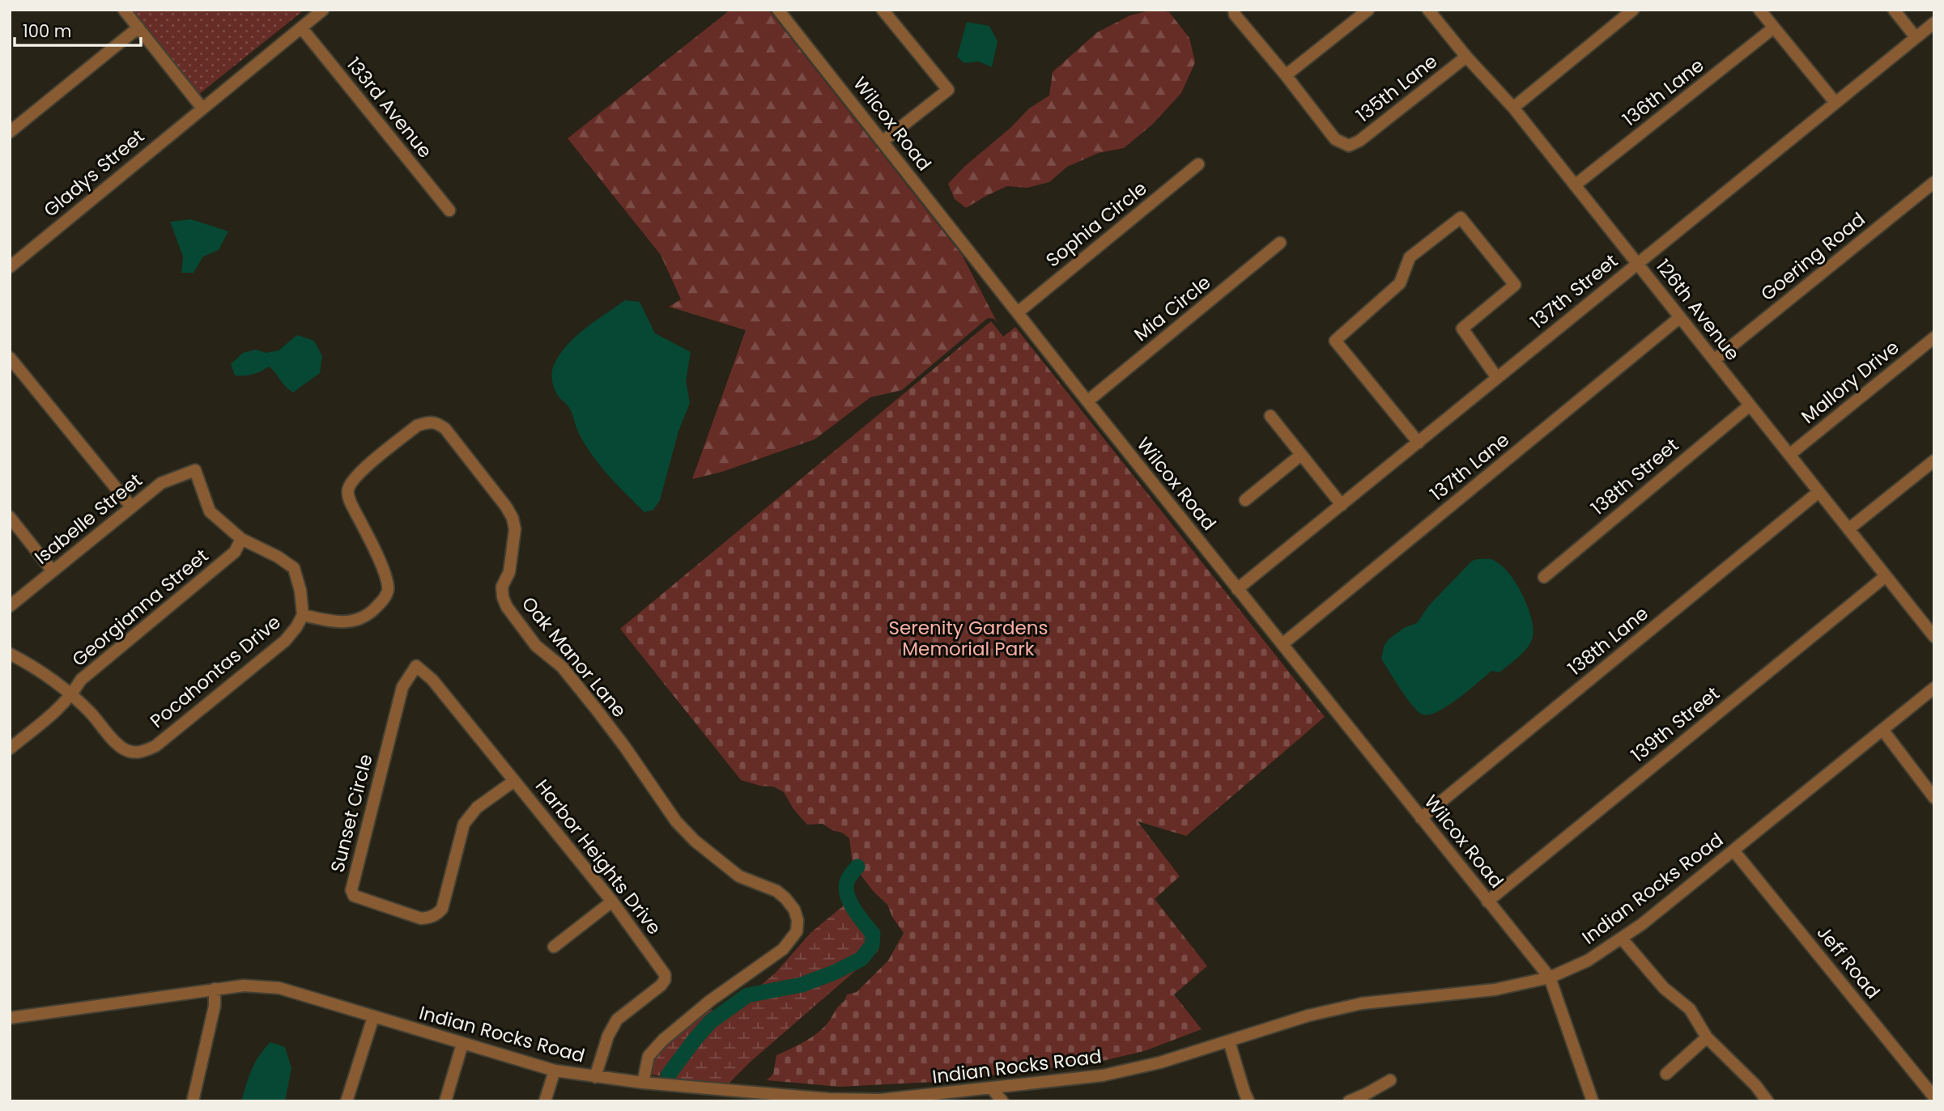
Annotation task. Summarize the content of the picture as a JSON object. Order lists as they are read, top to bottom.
{
  "streets": {
    "street": [
      "135th Lane",
      "136th Lane",
      "133rd Avenue",
      "Wilcox Road",
      "Gladys Street",
      "Sophia Circle",
      "Goering Road",
      "137th Street",
      "Mia Circle",
      "126th Avenue",
      "Mallory Drive",
      "137th Lane",
      "138th Street",
      "Isabelle Street",
      "Georgianna Street",
      "138th Lane",
      "Oak Manor Lane",
      "Pocahontas Drive",
      "139th Street",
      "Sunset Circle",
      "Harbor Heights Drive",
      "Indian Rocks Road",
      "Jeff Road"
    ]
  },
  "crossings": [
    ["135th Lane", "126th Avenue"],
    ["136th Lane", "126th Avenue"],
    ["133rd Avenue", "Gladys Street"],
    ["Wilcox Road", "Sophia Circle"],
    ["Wilcox Road", "137th Street"],
    ["Wilcox Road", "Mia Circle"],
    ["Wilcox Road", "137th Lane"],
    ["Wilcox Road", "138th Lane"],
    ["Wilcox Road", "139th Street"],
    ["Wilcox Road", "Indian Rocks Road"],
    ["Goering Road", "126th Avenue"],
    ["137th Street", "126th Avenue"],
    ["126th Avenue", "Mallory Drive"],
    ["126th Avenue", "137th Lane"],
    ["126th Avenue", "138th Street"],
    ["126th Avenue", "138th Lane"],
    ["126th Avenue", "139th Street"],
    ["Isabelle Street", "Pocahontas Drive"],
    ["Georgianna Street", "Pocahontas Drive"],
    ["Oak Manor Lane", "Pocahontas Drive"],
    ["Oak Manor Lane", "Indian Rocks Road"],
    ["Sunset Circle", "Harbor Heights Drive"],
    ["Harbor Heights Drive", "Indian Rocks Road"],
    ["Indian Rocks Road", "Jeff Road"]
  ],
  "parks": ["Serenity Gardens Memorial Park"],
  "scale_bar": "100 m"
}
